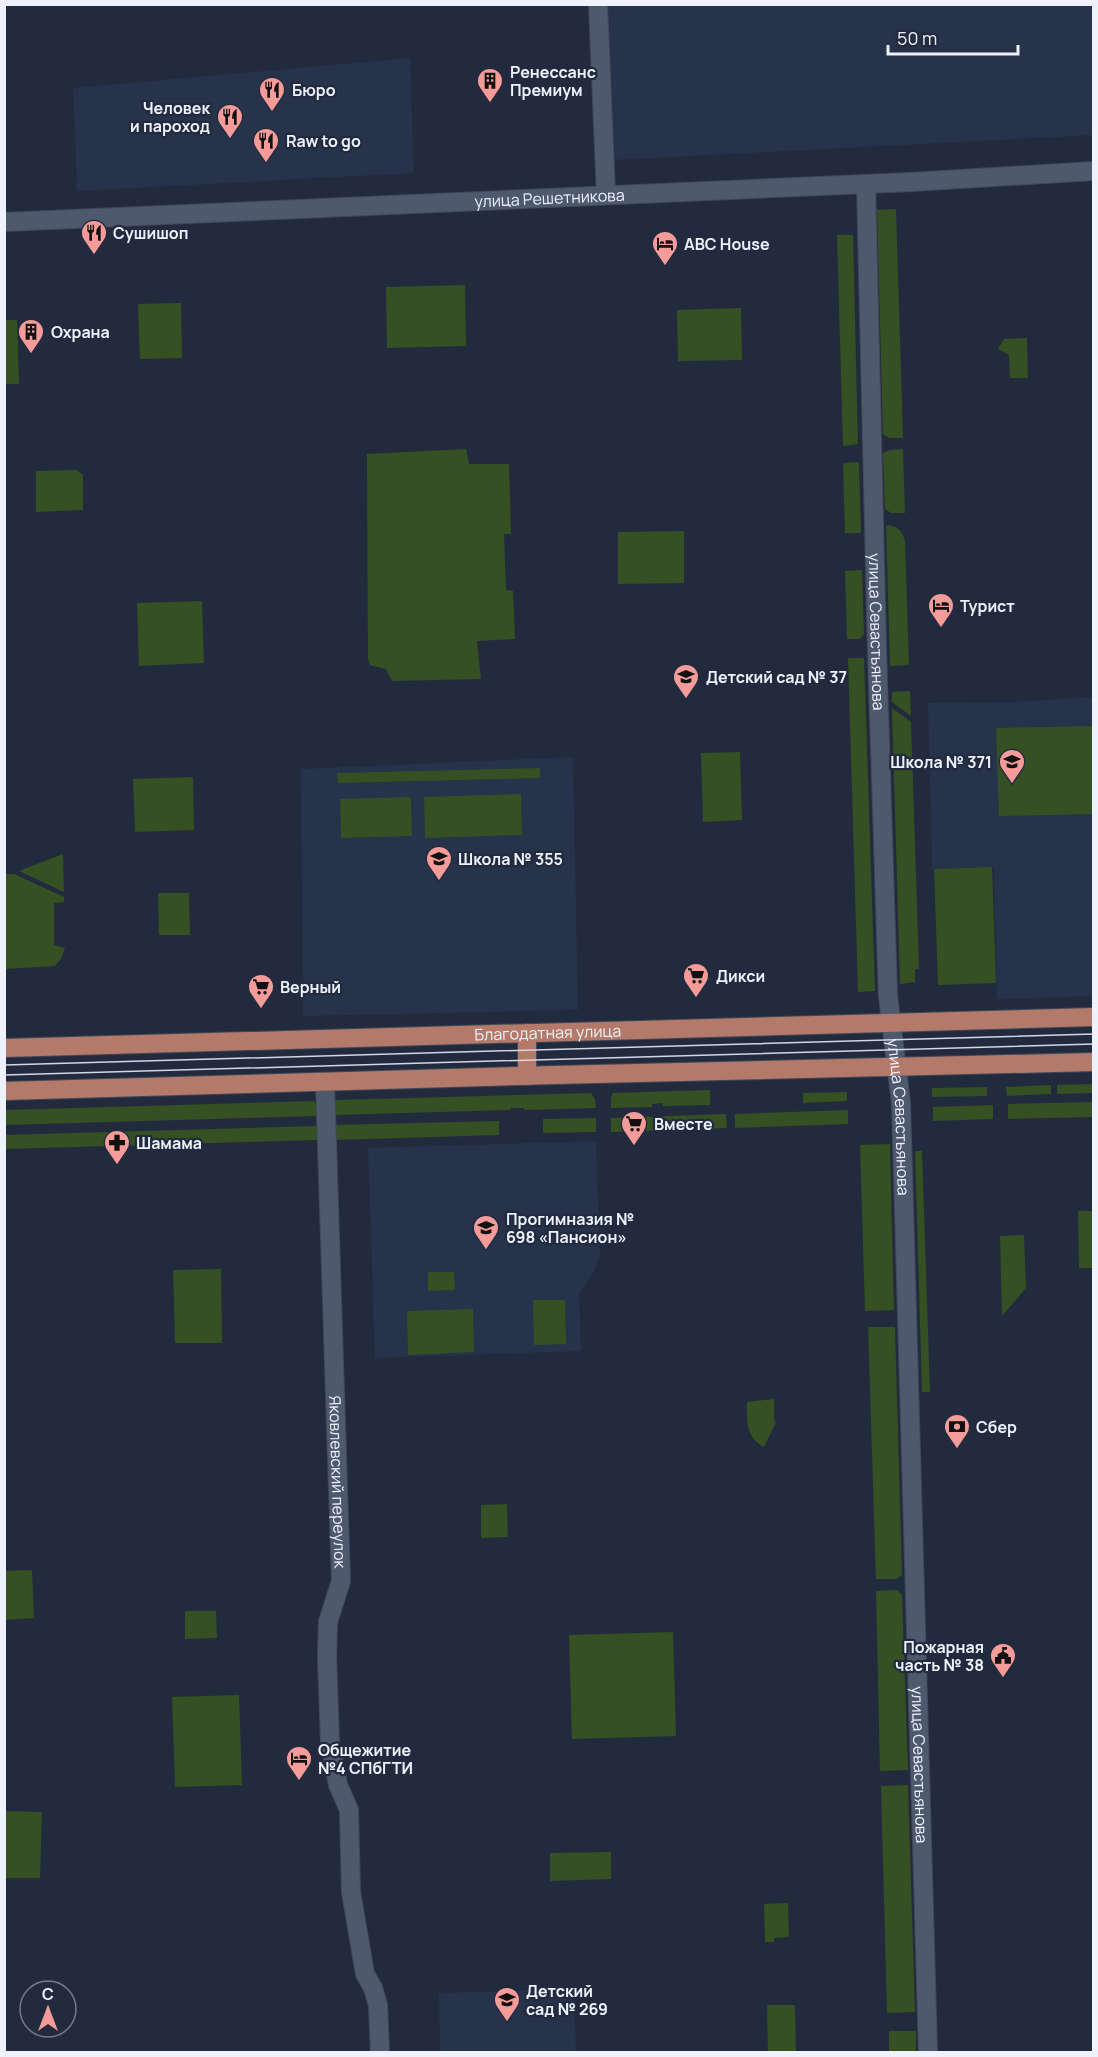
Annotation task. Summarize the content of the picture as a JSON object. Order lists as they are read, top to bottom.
{
  "streets": {
    "main road": ["Благодатная улица"],
    "street": ["улица Решетникова", "улица Севастьянова", "Яковлевский переулок"]
  },
  "crossings": [
    ["улица Решетникова", "улица Севастьянова"],
    ["улица Севастьянова", "Благодатная улица"]
  ],
  "places": {
    "building": ["Ренессанс Премиум", "Охрана"],
    "restaurant": [
      "Бюро",
      "Человек и пароход",
      "Raw to go",
      "Сушишоп"
    ],
    "hotel": ["ABC House", "Турист", "Общежитие №4 СПбГТИ"],
    "school or university": [
      "Детский сад № 37",
      "Школа № 371",
      "Школа № 355",
      "Прогимназия № 698 «Пансион»",
      "Детский сад № 269"
    ],
    "supermarket": ["Дикси", "Верный", "Вместе"],
    "pharmacy": ["Шамама"],
    "bank": ["Сбер"],
    "public building": ["Пожарная часть № 38"]
  },
  "scale_bar": "50 m",
  "north": "top"
}
